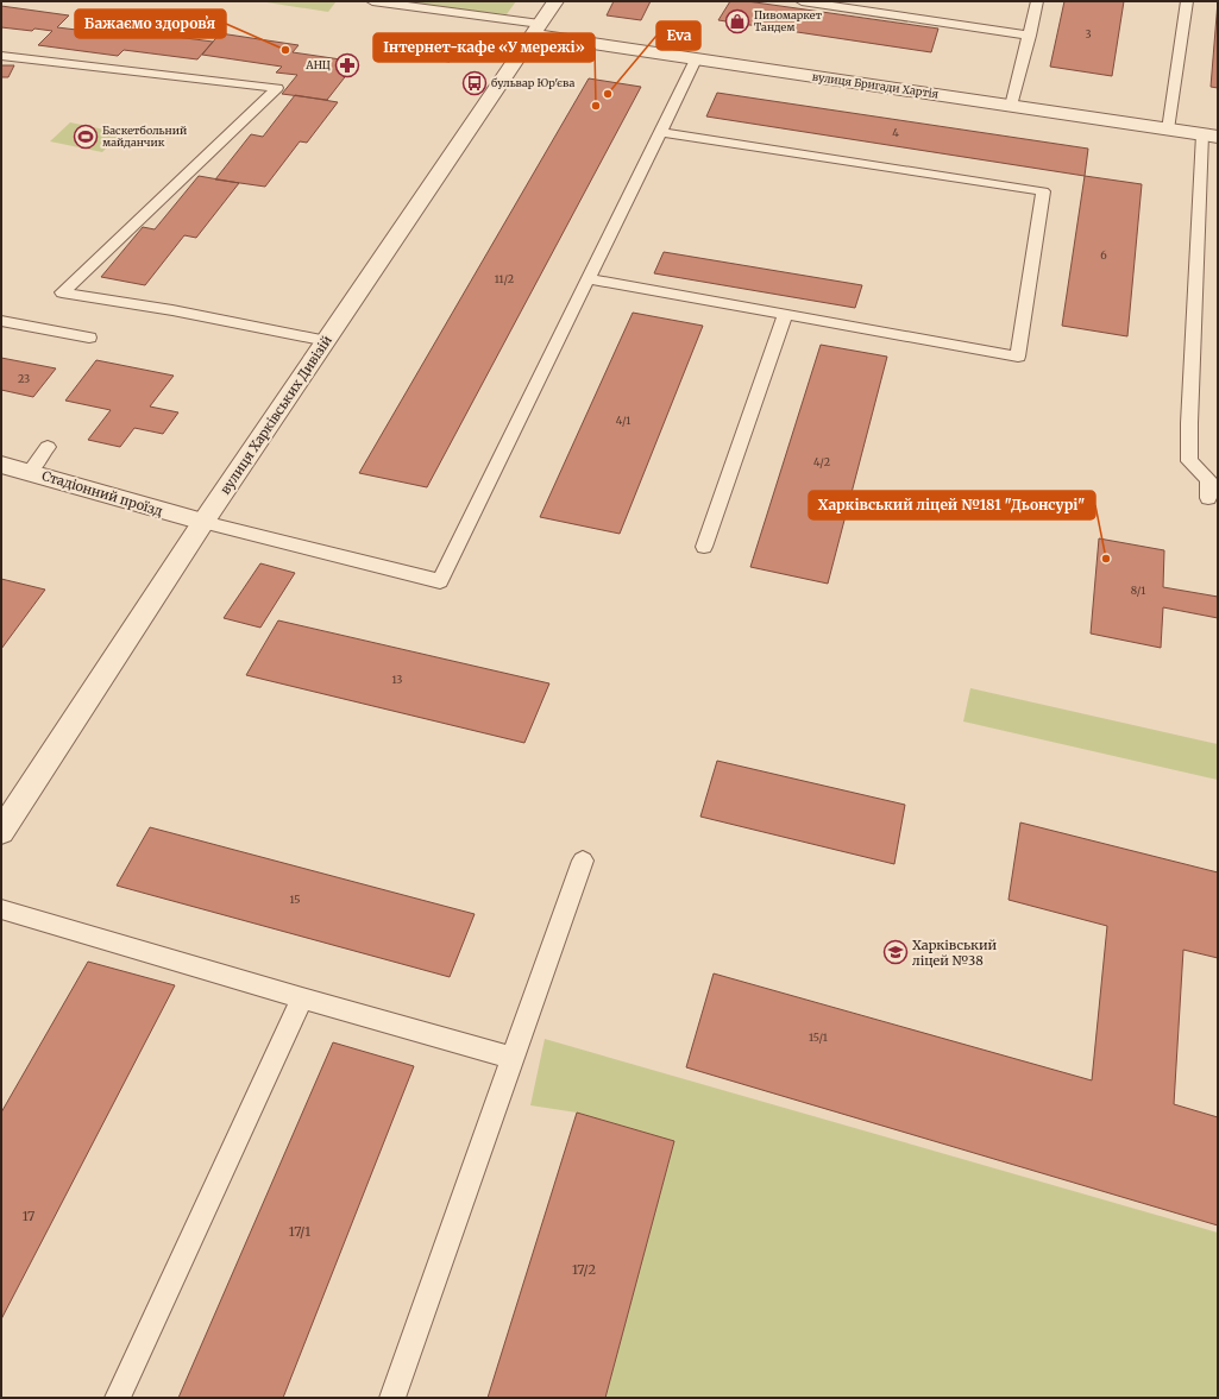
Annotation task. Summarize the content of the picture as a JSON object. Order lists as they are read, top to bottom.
{
  "streets": {
    "street": ["вулиця Бригади Хартія", "вулиця Харківських Дивізій", "Стадіонний проїзд"]
  },
  "crossings": [
    ["вулиця Бригади Хартія", "вулиця Харківських Дивізій"],
    ["вулиця Харківських Дивізій", "Стадіонний проїзд"]
  ],
  "places": {
    "shop": ["Пивомаркет Тандем"],
    "other": [
      "Бажаємо здоровʼя",
      "Eva",
      "Інтернет-кафе «У мережі»",
      "Харківський ліцей №181 \"Дьонсурі\""
    ],
    "pharmacy": ["АНЦ"],
    "bus stop": ["бульвар Юр'єва"],
    "sports": ["Баскетбольний майданчик"],
    "school or university": ["Харківський ліцей №38"]
  },
  "house_numbers": [
    "3",
    "4",
    "6",
    "11/2",
    "23",
    "4/1",
    "4/2",
    "8/1",
    "13",
    "15",
    "15/1",
    "17",
    "17/1",
    "17/2"
  ]
}
